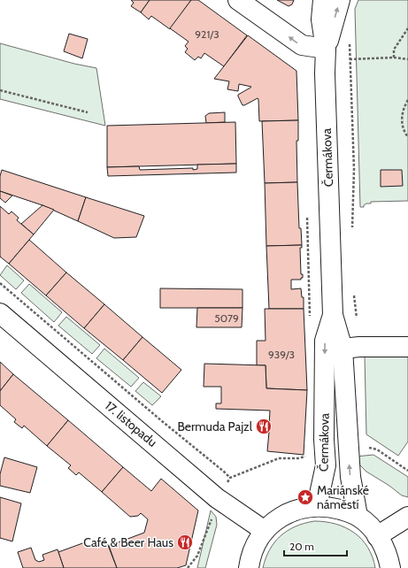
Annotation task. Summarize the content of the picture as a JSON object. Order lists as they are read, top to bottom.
{
  "streets": {
    "main road": ["Čermákova", "17. listopadu"]
  },
  "places": {
    "restaurant": ["Bermuda Pajzl", "Café & Beer Haus"],
    "place": ["Mariánské náměstí"]
  },
  "house_numbers": ["921/3", "5079", "939/3"],
  "scale_bar": "20 m"
}
